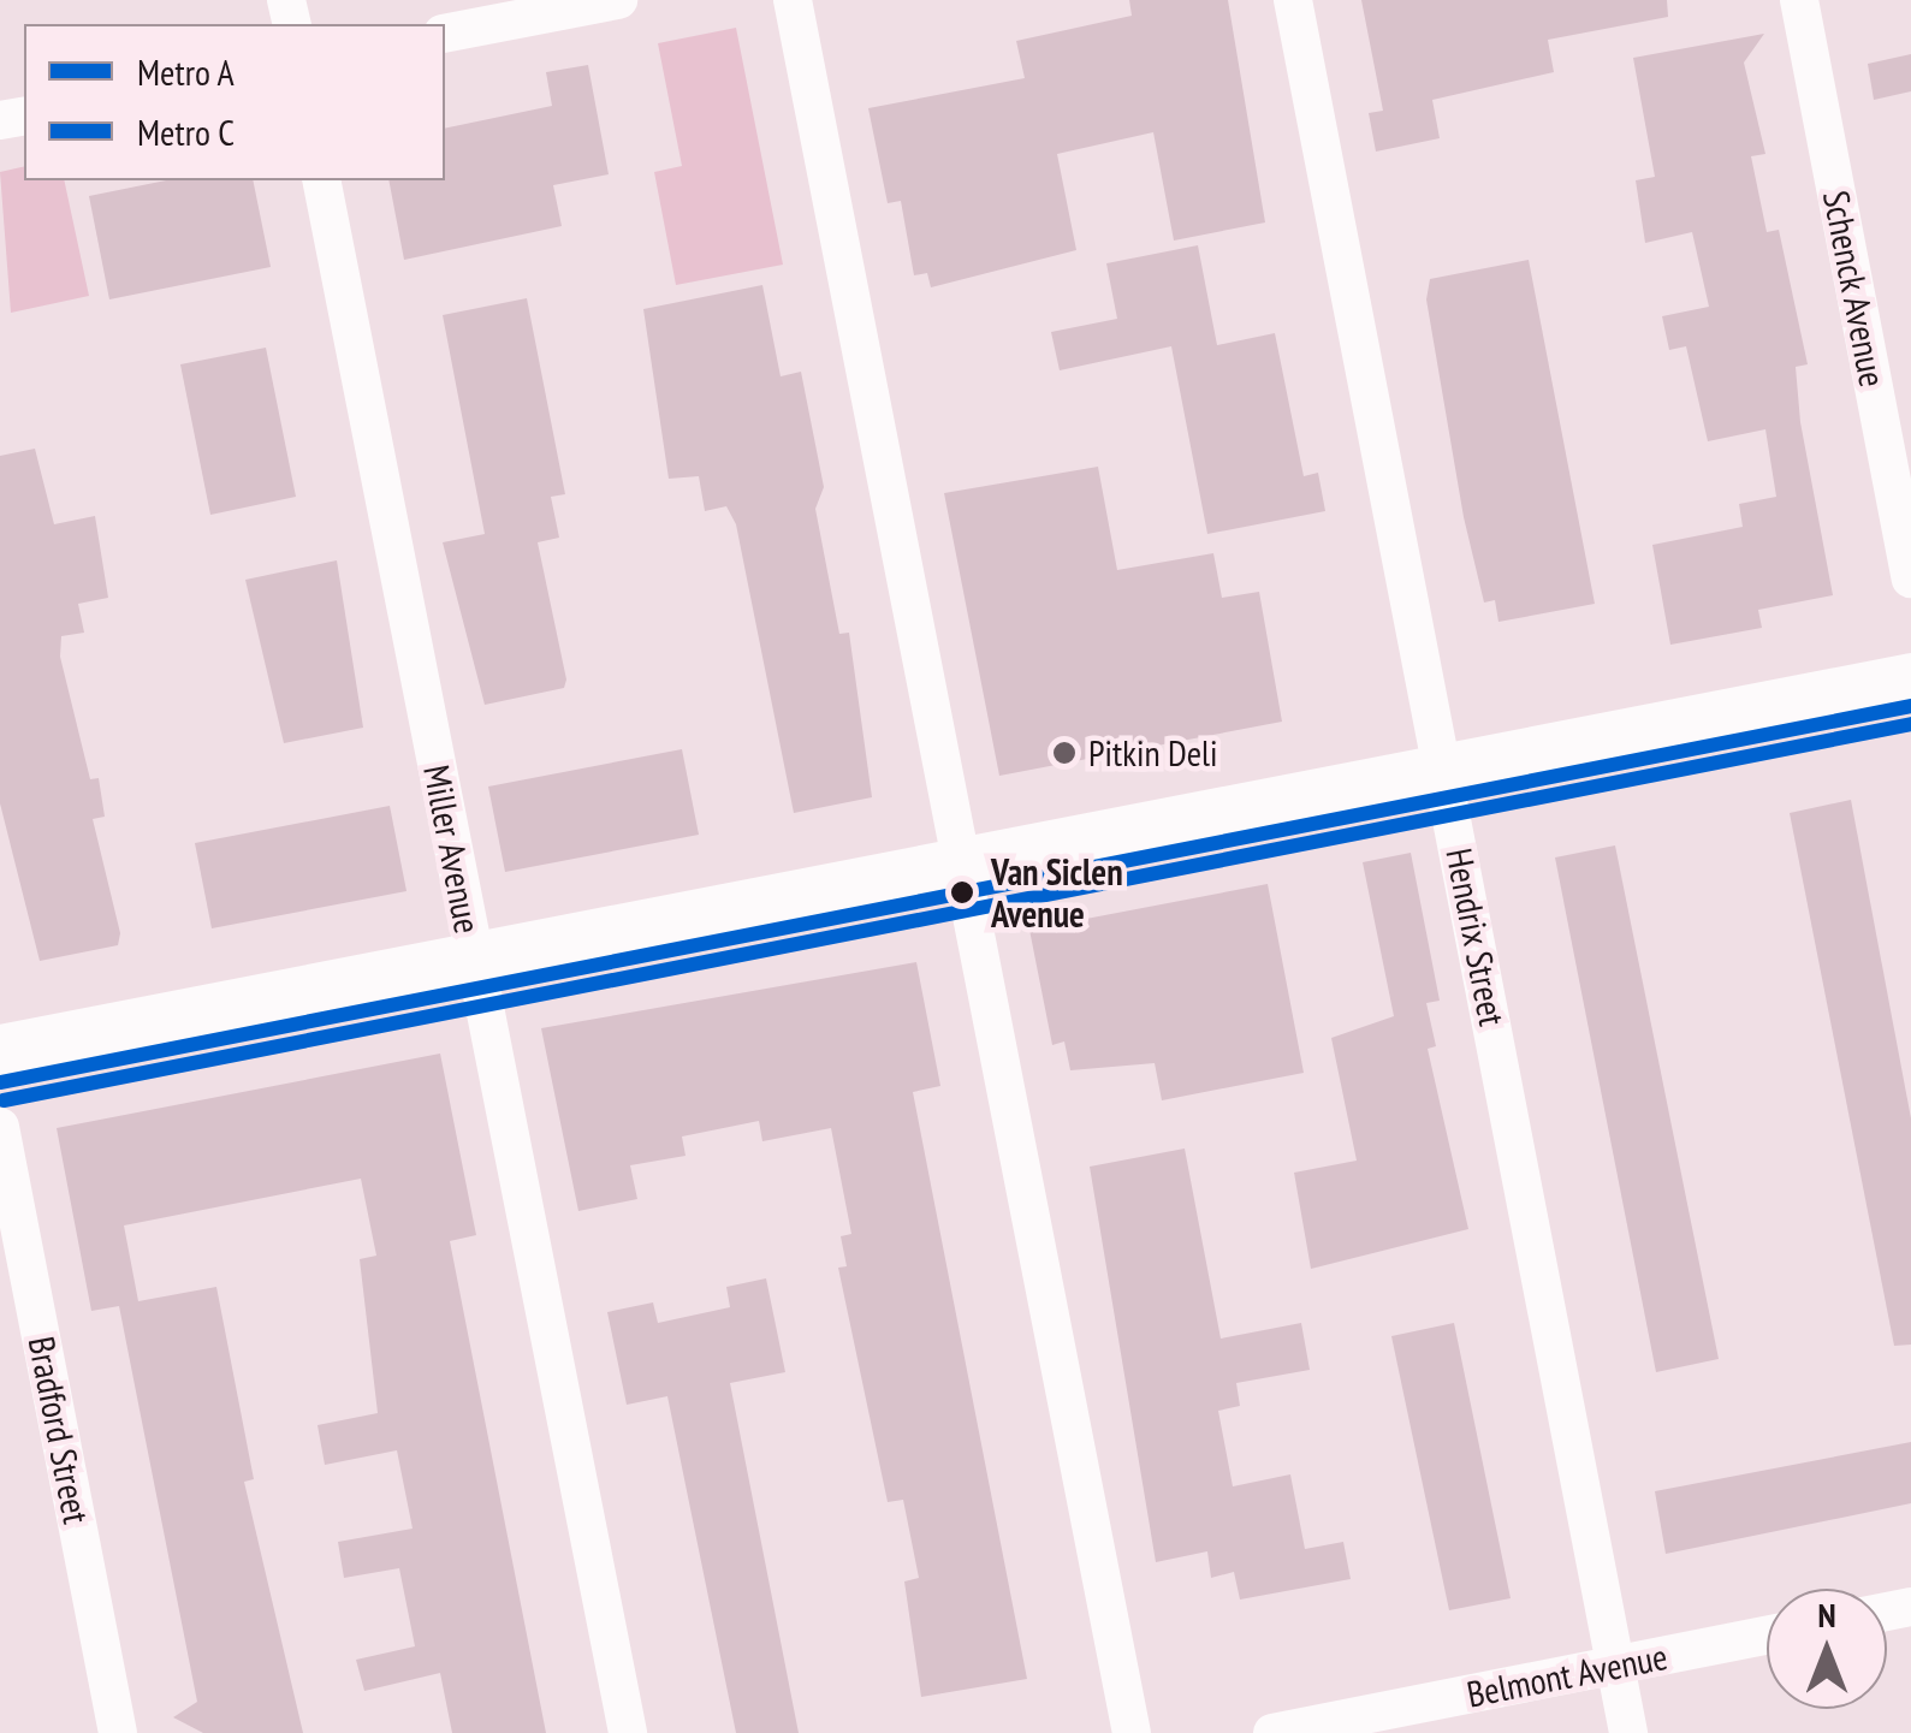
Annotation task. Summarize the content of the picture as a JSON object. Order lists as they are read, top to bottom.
{
  "streets": {
    "street": [
      "Schenck Avenue",
      "Miller Avenue",
      "Hendrix Street",
      "Bradford Street",
      "Belmont Avenue"
    ]
  },
  "crossings": [
    ["Hendrix Street", "Belmont Avenue"]
  ],
  "places": ["Pitkin Deli", "Van Siclen Avenue"],
  "lines": ["metro line A", "metro line C"],
  "legend": ["Metro A", "Metro C"],
  "north": "top"
}
